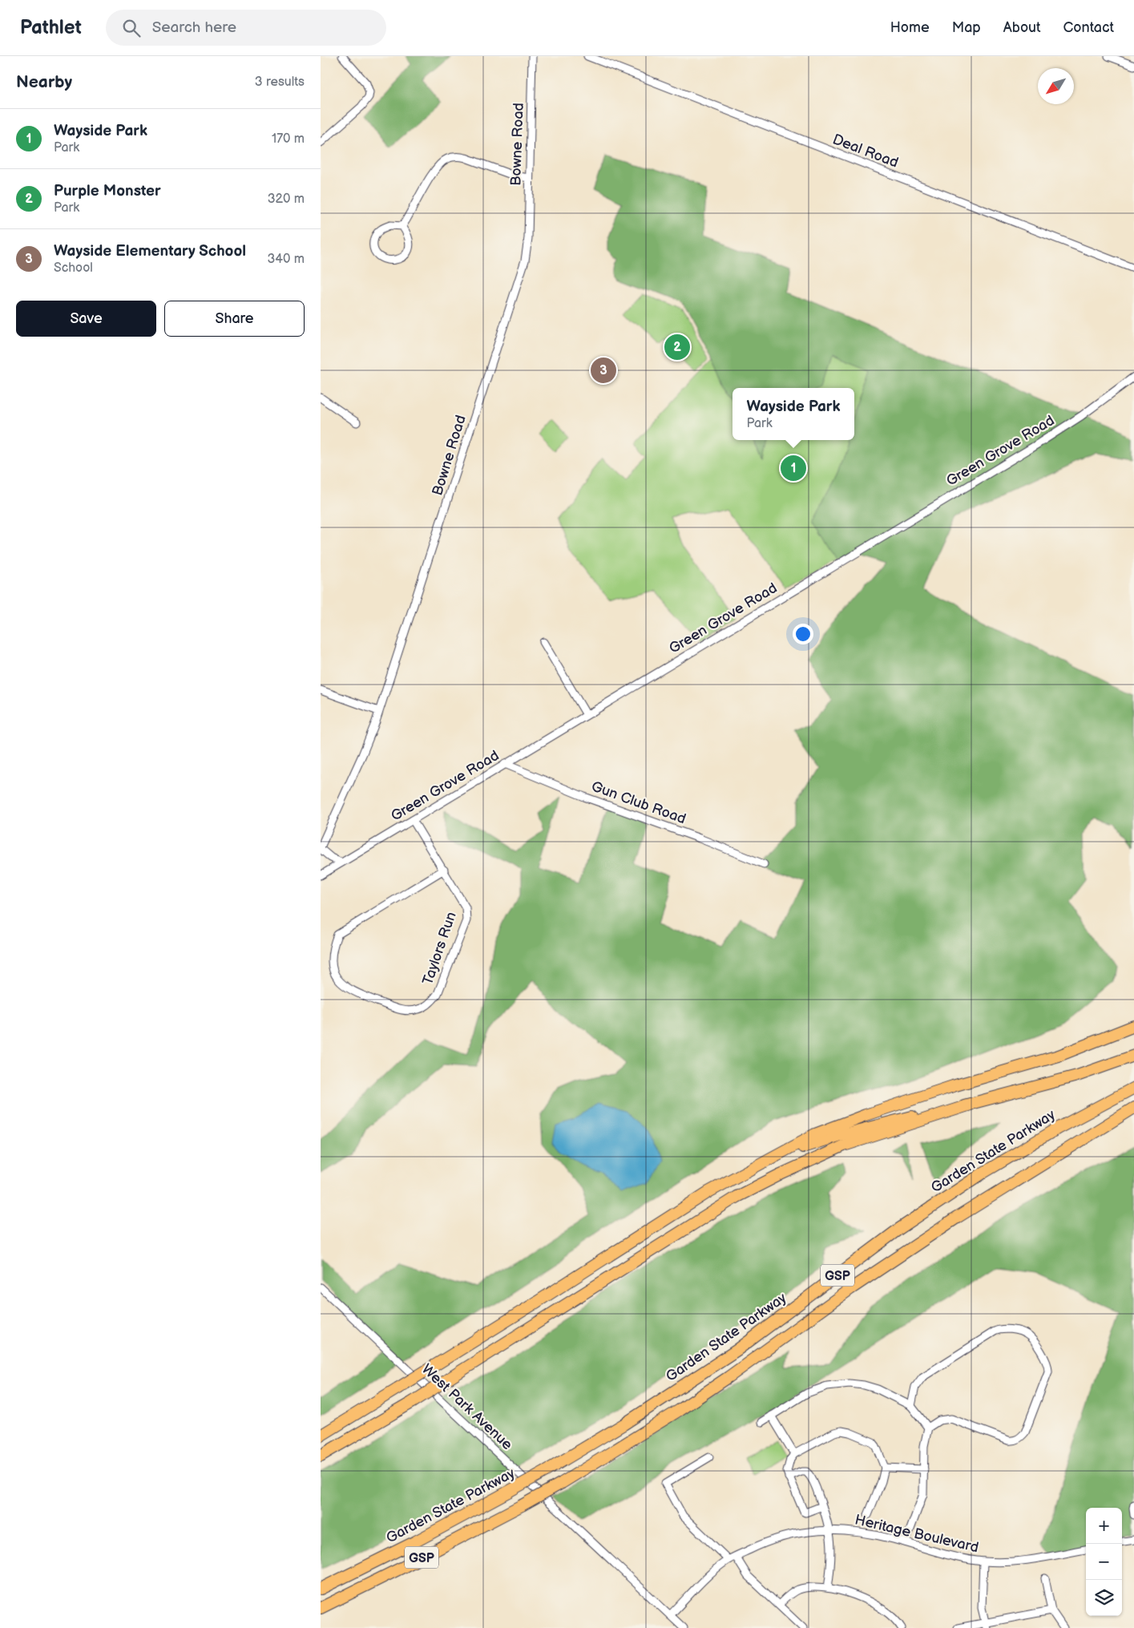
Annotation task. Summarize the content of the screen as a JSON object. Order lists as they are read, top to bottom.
{
  "streets": {
    "highway": ["Garden State Parkway", "GSP"],
    "street": [
      "Bowne Road",
      "Deal Road",
      "Green Grove Road",
      "Gun Club Road",
      "Taylors Run",
      "West Park Avenue",
      "Heritage Boulevard"
    ]
  },
  "crossings": [
    ["Green Grove Road", "Gun Club Road"],
    ["Green Grove Road", "Taylors Run"],
    ["West Park Avenue", "Heritage Boulevard"]
  ],
  "north": "bottom left",
  "page": {
    "header": "Pathlet",
    "search": "Search here",
    "nav": [
      "Home",
      "Map",
      "About",
      "Contact"
    ],
    "heading": ["Nearby", "3 results"],
    "list": [
      {
        "mark": "1",
        "name": "Wayside Park",
        "note": "Park",
        "value": "170 m"
      },
      {
        "mark": "2",
        "name": "Purple Monster",
        "note": "Park",
        "value": "320 m"
      },
      {
        "mark": "3",
        "name": "Wayside Elementary School",
        "note": "School",
        "value": "340 m"
      }
    ],
    "buttons": ["Save", "Share"],
    "pins": ["2", "3", "1"],
    "popup": ["Wayside Park", "Park"],
    "map_buttons": ["+", "−"]
  }
}
